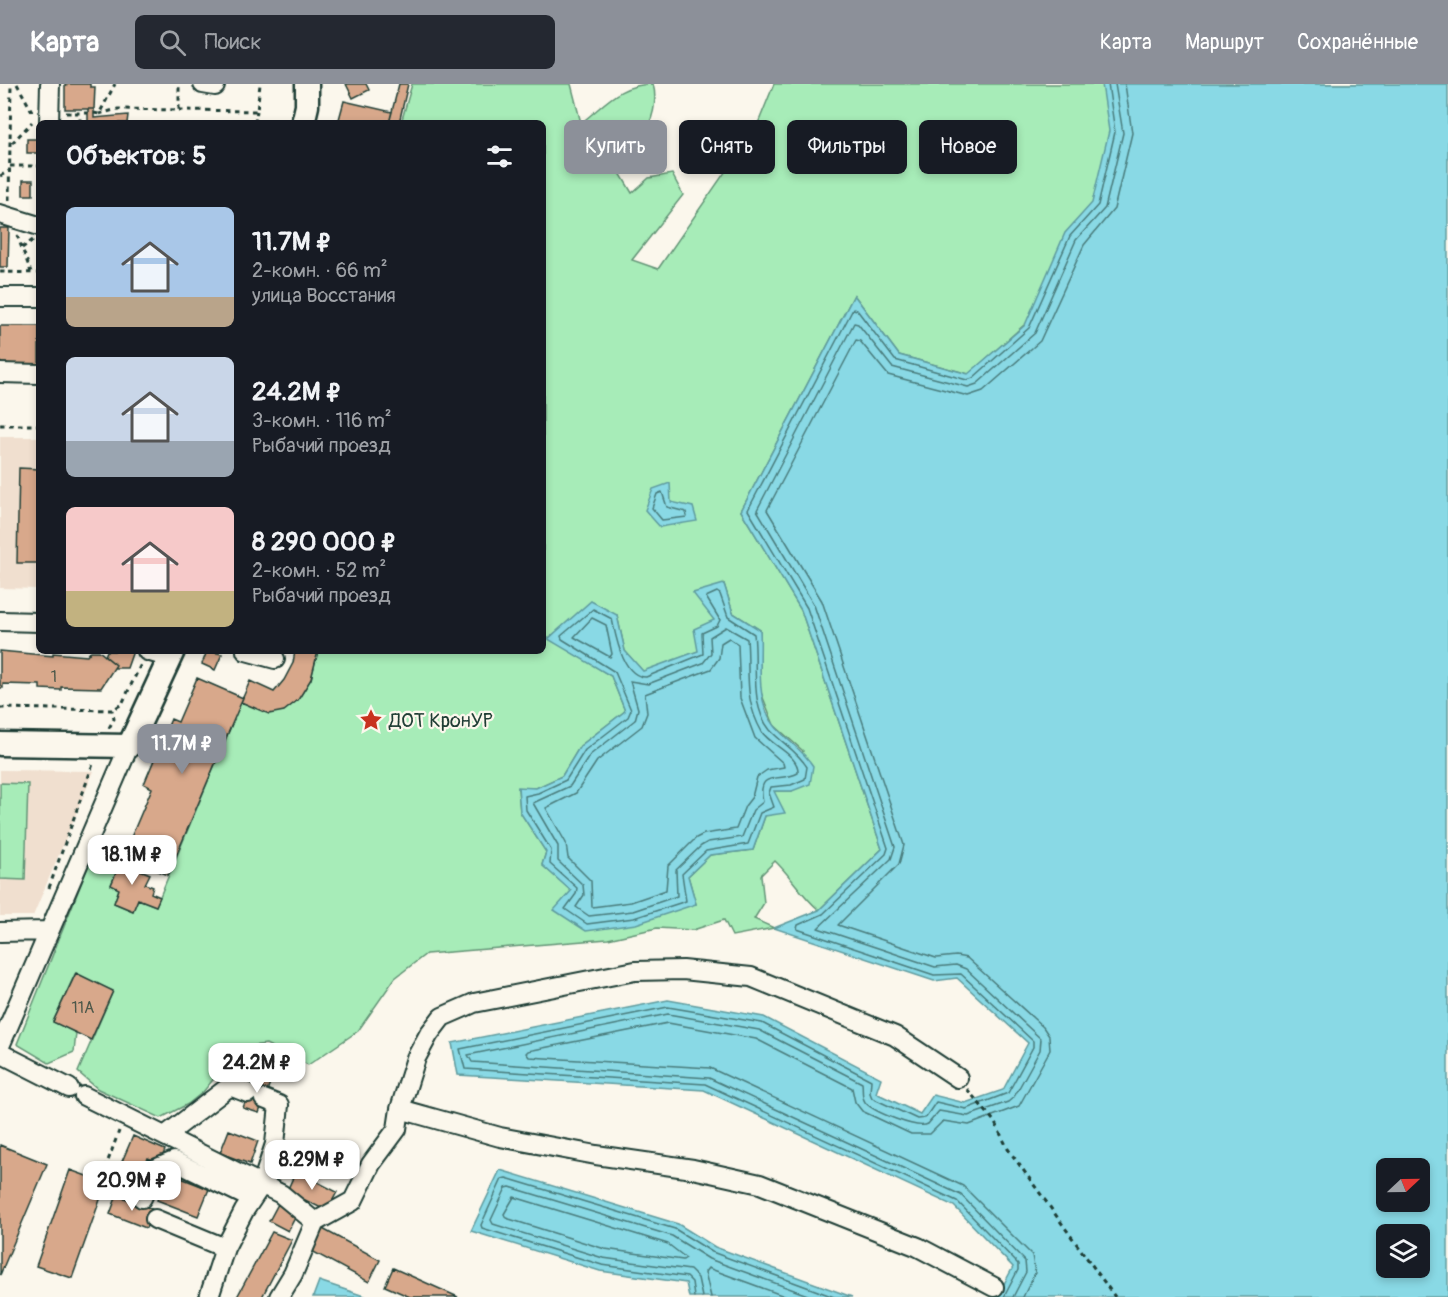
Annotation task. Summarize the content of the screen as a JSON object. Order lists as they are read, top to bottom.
{
  "places": {
    "place": ["ДОТ КронУР"]
  },
  "house_numbers": ["1", "11А"],
  "north": "right",
  "page": {
    "header": "Карта",
    "search": "Поиск",
    "nav": ["Карта", "Маршрут", "Сохранённые"],
    "chip": [
      "Купить",
      "Снять",
      "Фильтры",
      "Новое"
    ],
    "heading": "Объектов: 5",
    "list": [
      {
        "name": "11.7M ₽",
        "note": "2-комн. · 66 m² · улица Восстания"
      },
      {
        "name": "24.2M ₽",
        "note": "3-комн. · 116 m² · Рыбачий проезд"
      },
      {
        "name": "8 290 000 ₽",
        "note": "2-комн. · 52 m² · Рыбачий проезд"
      }
    ],
    "price": [
      "11.7M ₽",
      "18.1M ₽",
      "24.2M ₽",
      "8.29M ₽",
      "20.9M ₽"
    ]
  }
}
